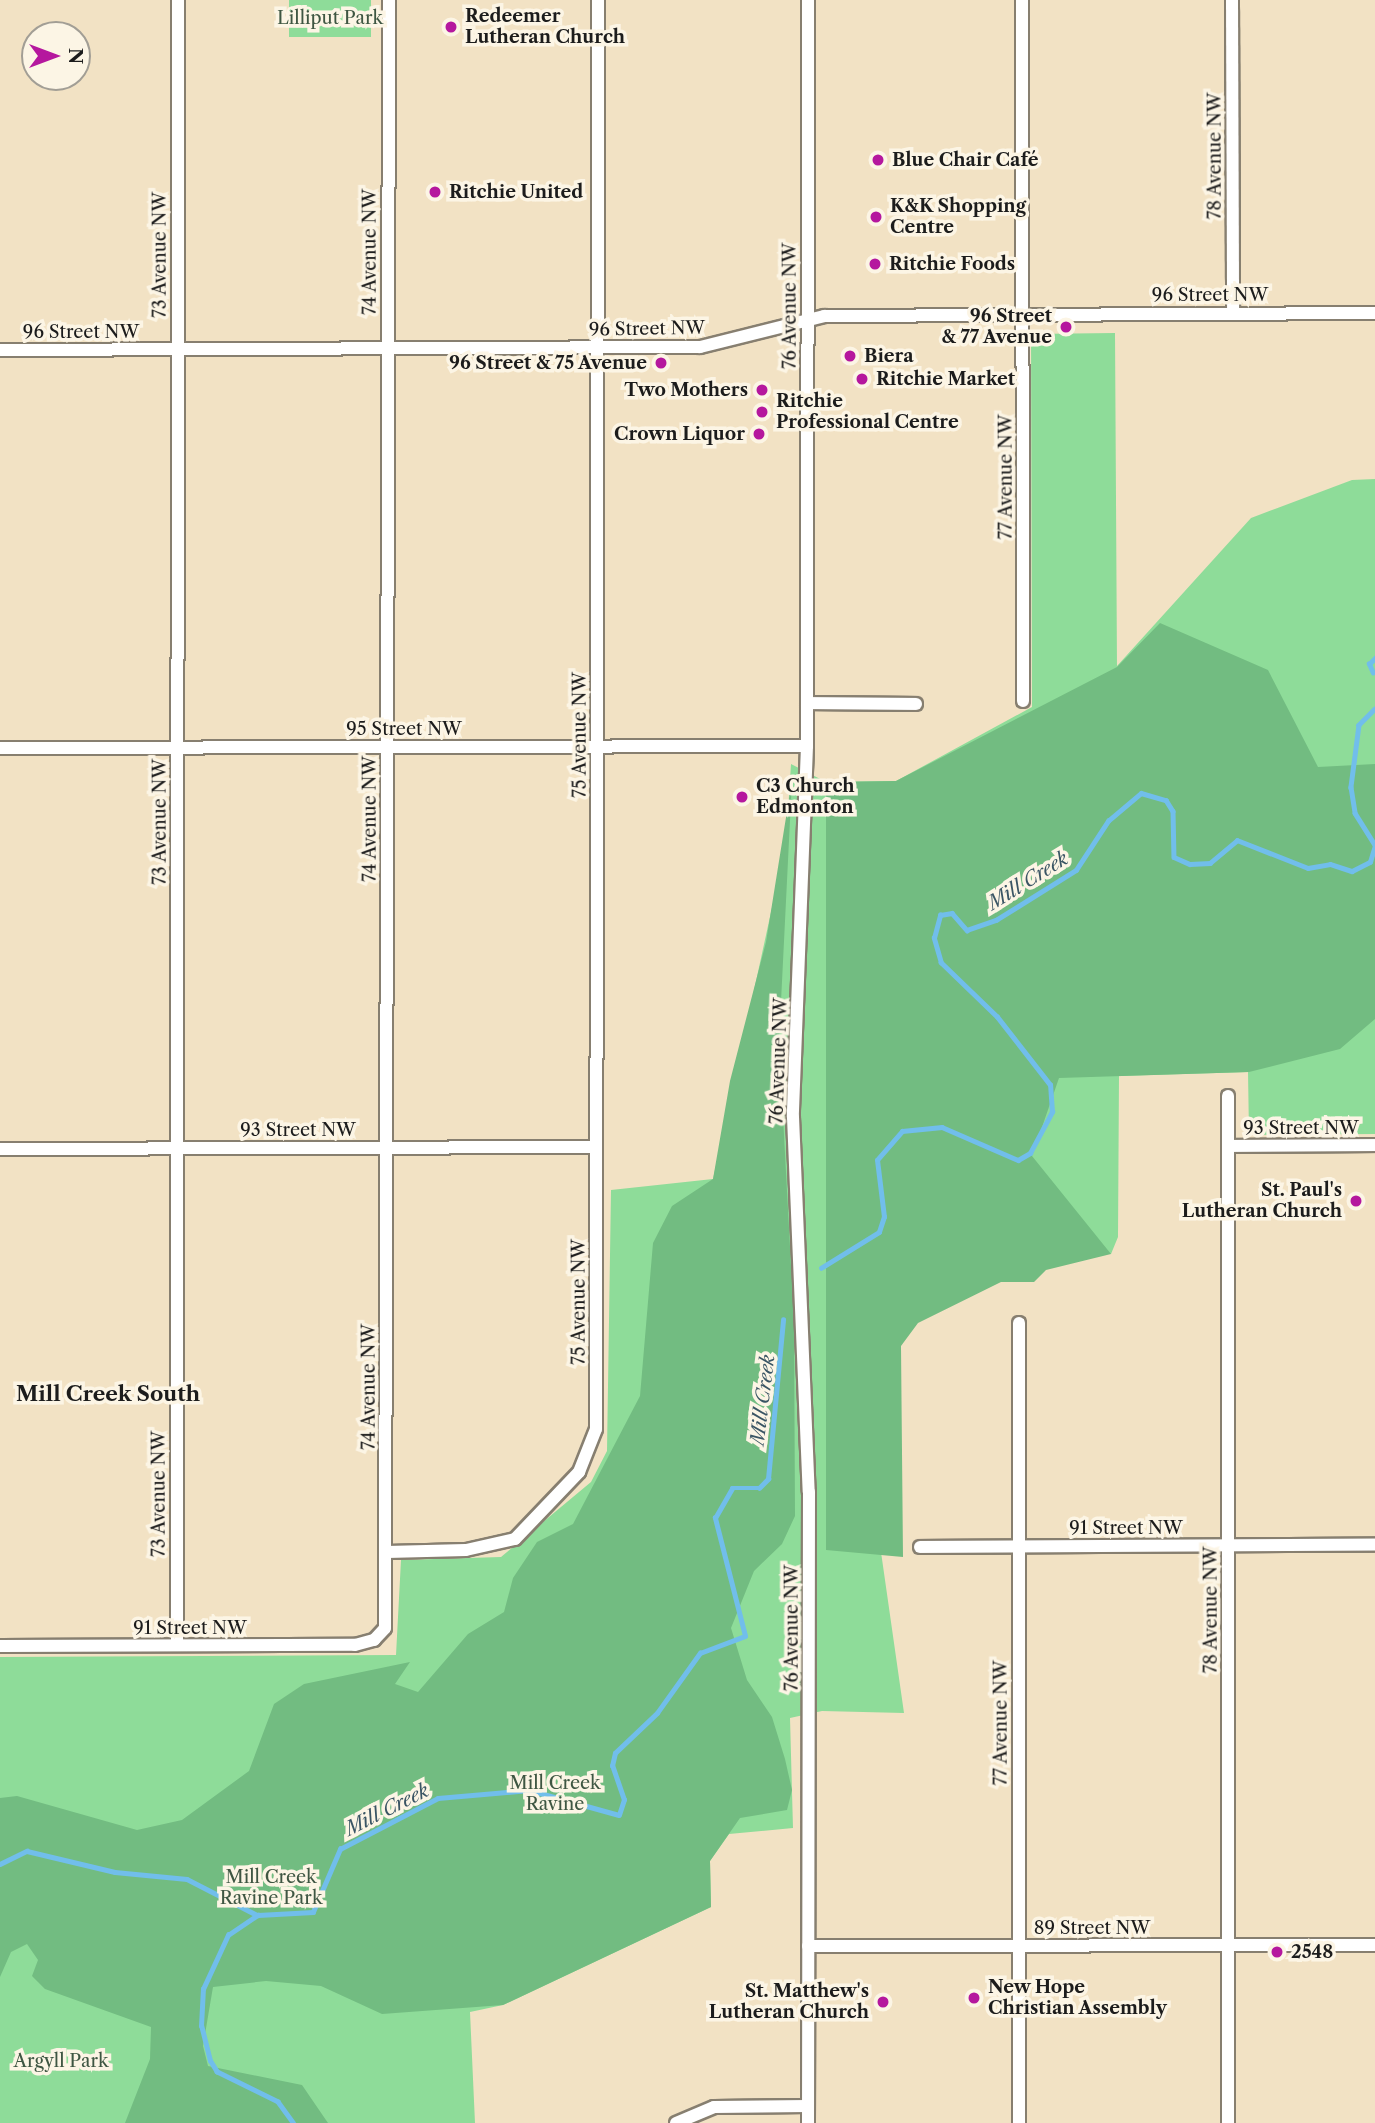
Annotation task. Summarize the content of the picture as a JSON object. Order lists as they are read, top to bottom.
{
  "streets": {
    "street": [
      "78 Avenue NW",
      "74 Avenue NW",
      "73 Avenue NW",
      "96 Street NW",
      "76 Avenue NW",
      "77 Avenue NW",
      "95 Street NW",
      "75 Avenue NW",
      "93 Street NW",
      "91 Street NW",
      "89 Street NW"
    ]
  },
  "crossings": [
    ["78 Avenue NW", "96 Street NW"],
    ["78 Avenue NW", "93 Street NW"],
    ["78 Avenue NW", "91 Street NW"],
    ["78 Avenue NW", "89 Street NW"],
    ["74 Avenue NW", "96 Street NW"],
    ["74 Avenue NW", "95 Street NW"],
    ["74 Avenue NW", "75 Avenue NW"],
    ["74 Avenue NW", "93 Street NW"],
    ["74 Avenue NW", "91 Street NW"],
    ["73 Avenue NW", "96 Street NW"],
    ["73 Avenue NW", "95 Street NW"],
    ["73 Avenue NW", "93 Street NW"],
    ["73 Avenue NW", "91 Street NW"],
    ["96 Street NW", "76 Avenue NW"],
    ["96 Street NW", "77 Avenue NW"],
    ["96 Street NW", "75 Avenue NW"],
    ["76 Avenue NW", "95 Street NW"],
    ["76 Avenue NW", "89 Street NW"],
    ["77 Avenue NW", "91 Street NW"],
    ["77 Avenue NW", "89 Street NW"],
    ["95 Street NW", "75 Avenue NW"],
    ["75 Avenue NW", "93 Street NW"]
  ],
  "districts": ["Mill Creek South"],
  "water": ["Mill Creek"],
  "parks": [
    "Lilliput Park",
    "Mill Creek Ravine",
    "Mill Creek Ravine Park",
    "Argyll Park"
  ],
  "places": [
    "Redeemer Lutheran Church",
    "Blue Chair Café",
    "Ritchie United",
    "K&K Shopping Centre",
    "Ritchie Foods",
    "96 Street & 77 Avenue",
    "Biera",
    "96 Street & 75 Avenue",
    "Ritchie Market",
    "Two Mothers",
    "Ritchie Professional Centre",
    "Crown Liquor",
    "C3 Church Edmonton",
    "St. Paul's Lutheran Church",
    "2548",
    "New Hope Christian Assembly",
    "St. Matthew's Lutheran Church"
  ],
  "north": "right"
}
